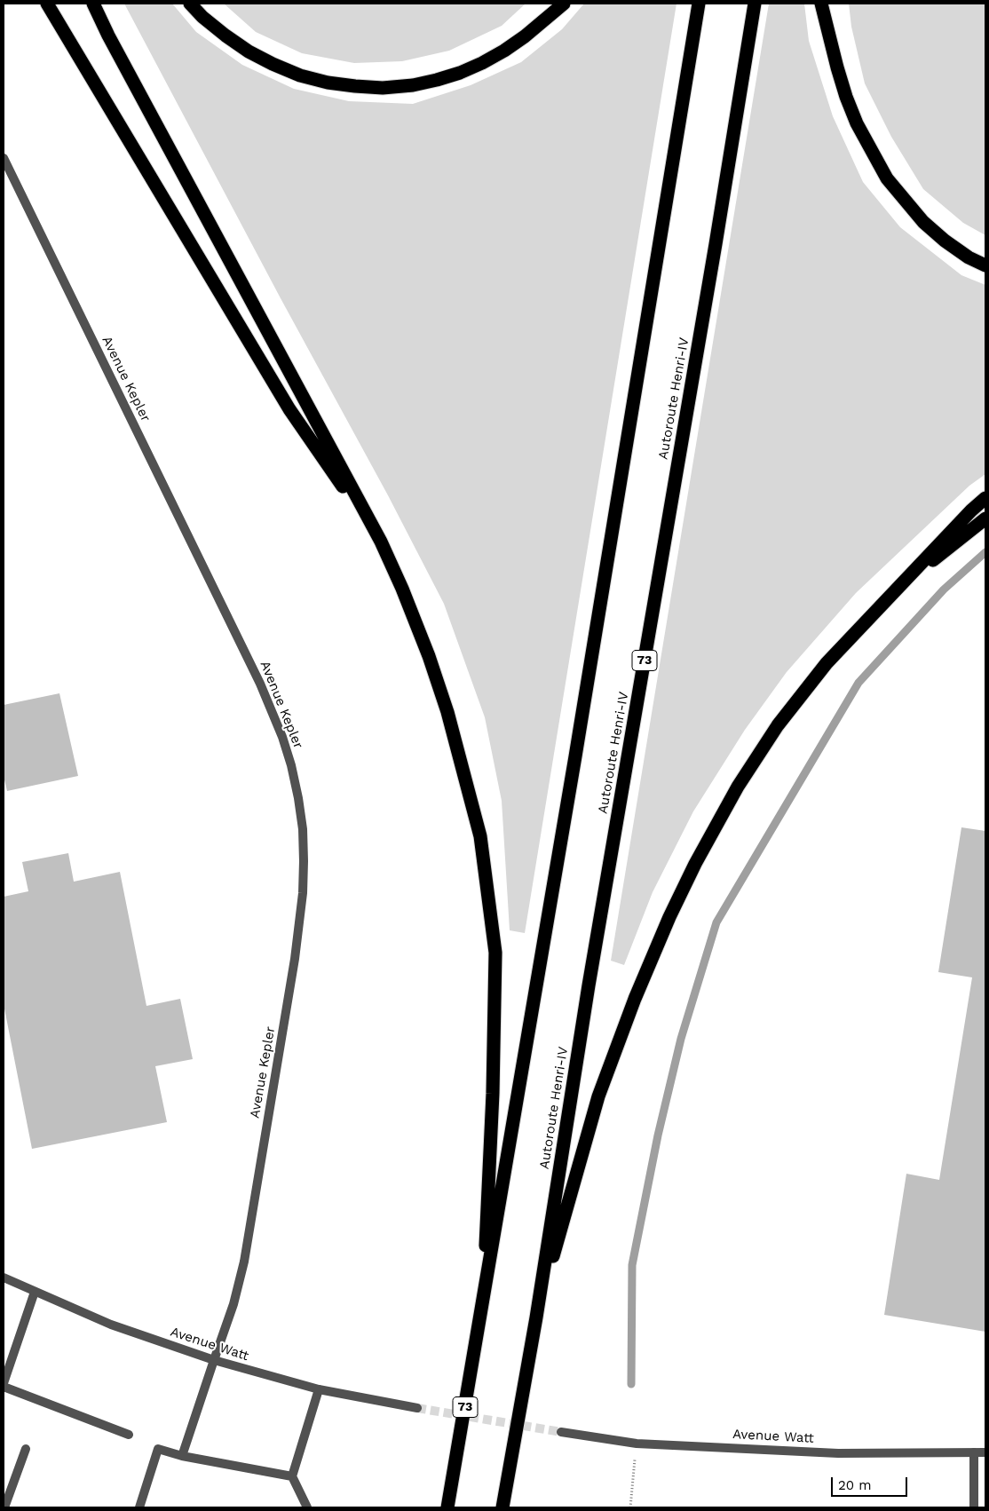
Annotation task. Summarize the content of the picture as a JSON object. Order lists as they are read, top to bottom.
{
  "streets": {
    "highway": ["Autoroute Henri-IV", "73"],
    "street": ["Avenue Kepler", "Avenue Watt"]
  },
  "crossings": [
    ["Avenue Kepler", "Avenue Watt"]
  ],
  "scale_bar": "20 m"
}
